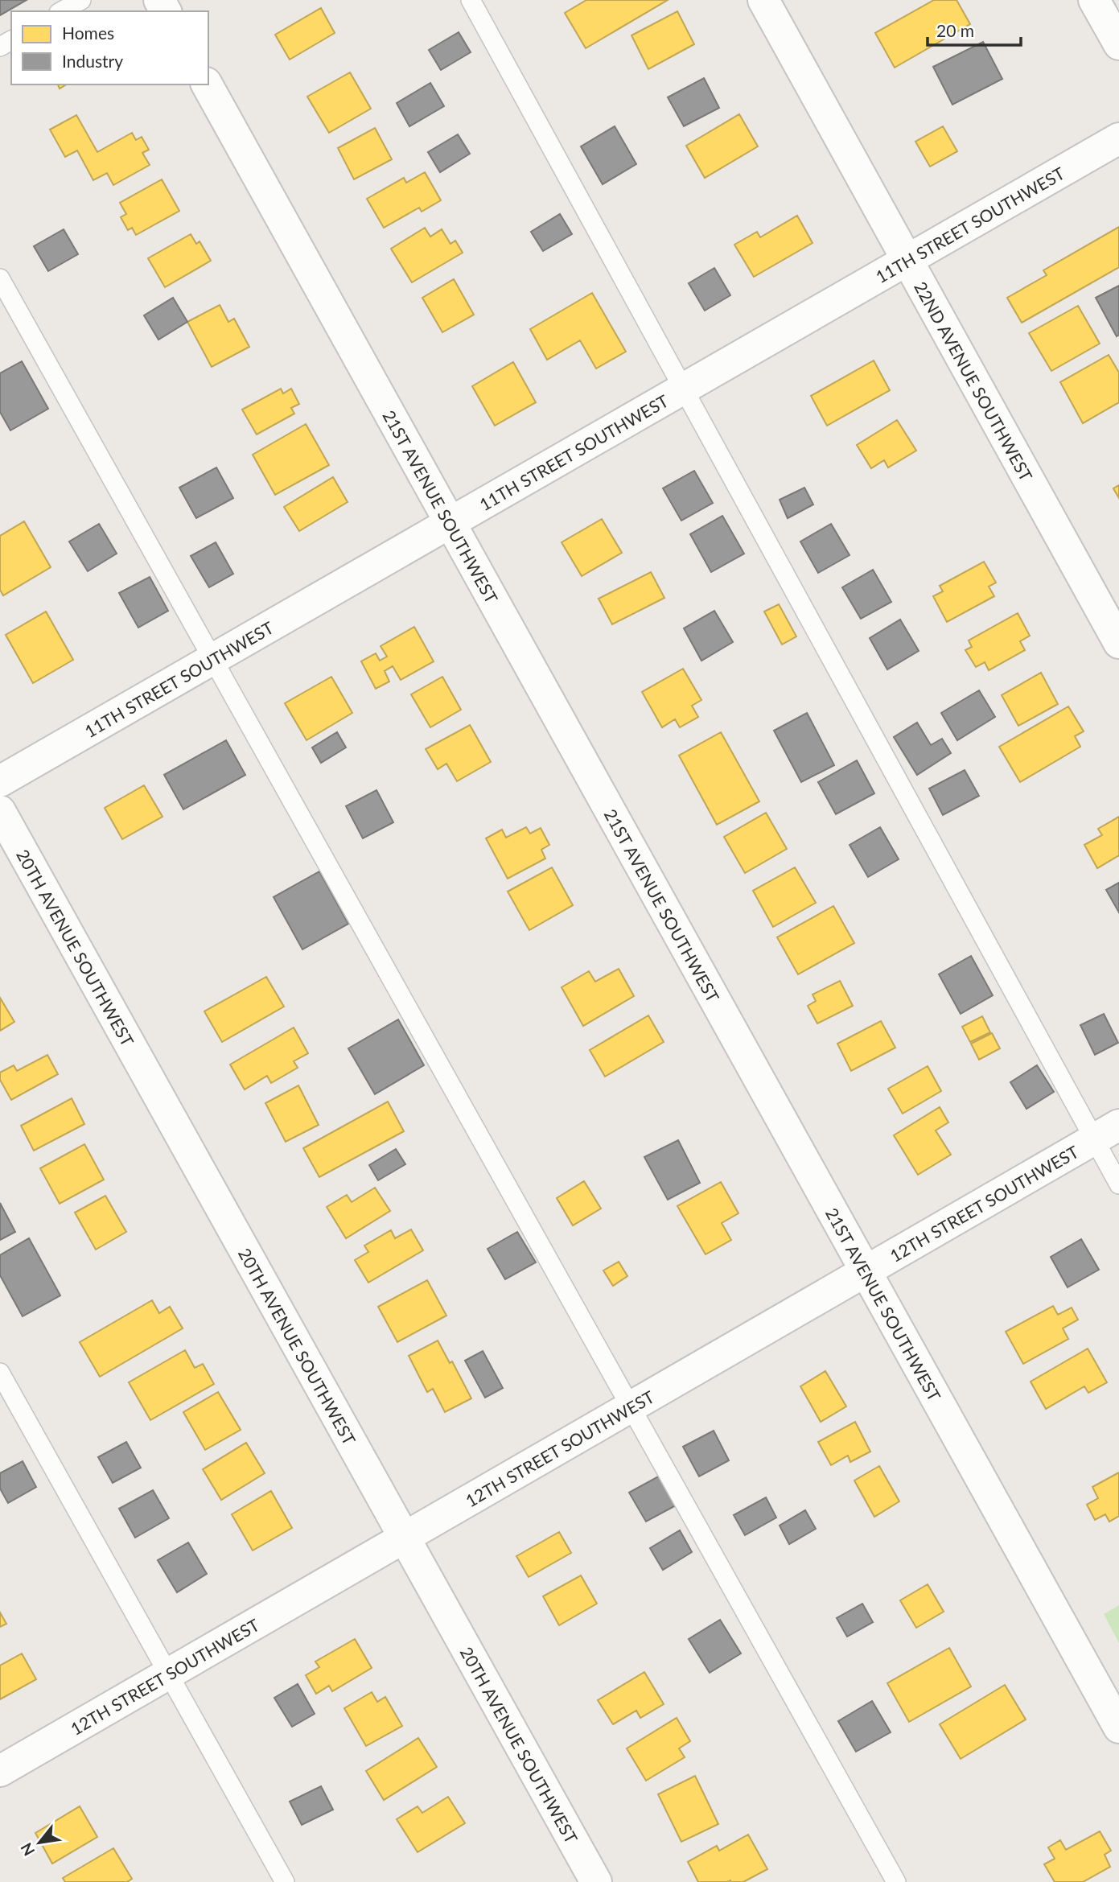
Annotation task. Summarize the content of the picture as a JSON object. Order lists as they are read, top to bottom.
{
  "streets": {
    "street": [
      "11TH STREET SOUTHWEST",
      "22ND AVENUE SOUTHWEST",
      "21ST AVENUE SOUTHWEST",
      "20TH AVENUE SOUTHWEST",
      "12TH STREET SOUTHWEST"
    ]
  },
  "crossings": [
    ["11TH STREET SOUTHWEST", "22ND AVENUE SOUTHWEST"],
    ["11TH STREET SOUTHWEST", "21ST AVENUE SOUTHWEST"],
    ["21ST AVENUE SOUTHWEST", "12TH STREET SOUTHWEST"],
    ["20TH AVENUE SOUTHWEST", "12TH STREET SOUTHWEST"]
  ],
  "legend": ["Homes", "Industry"],
  "scale_bar": "20 m",
  "north": "bottom left"
}
